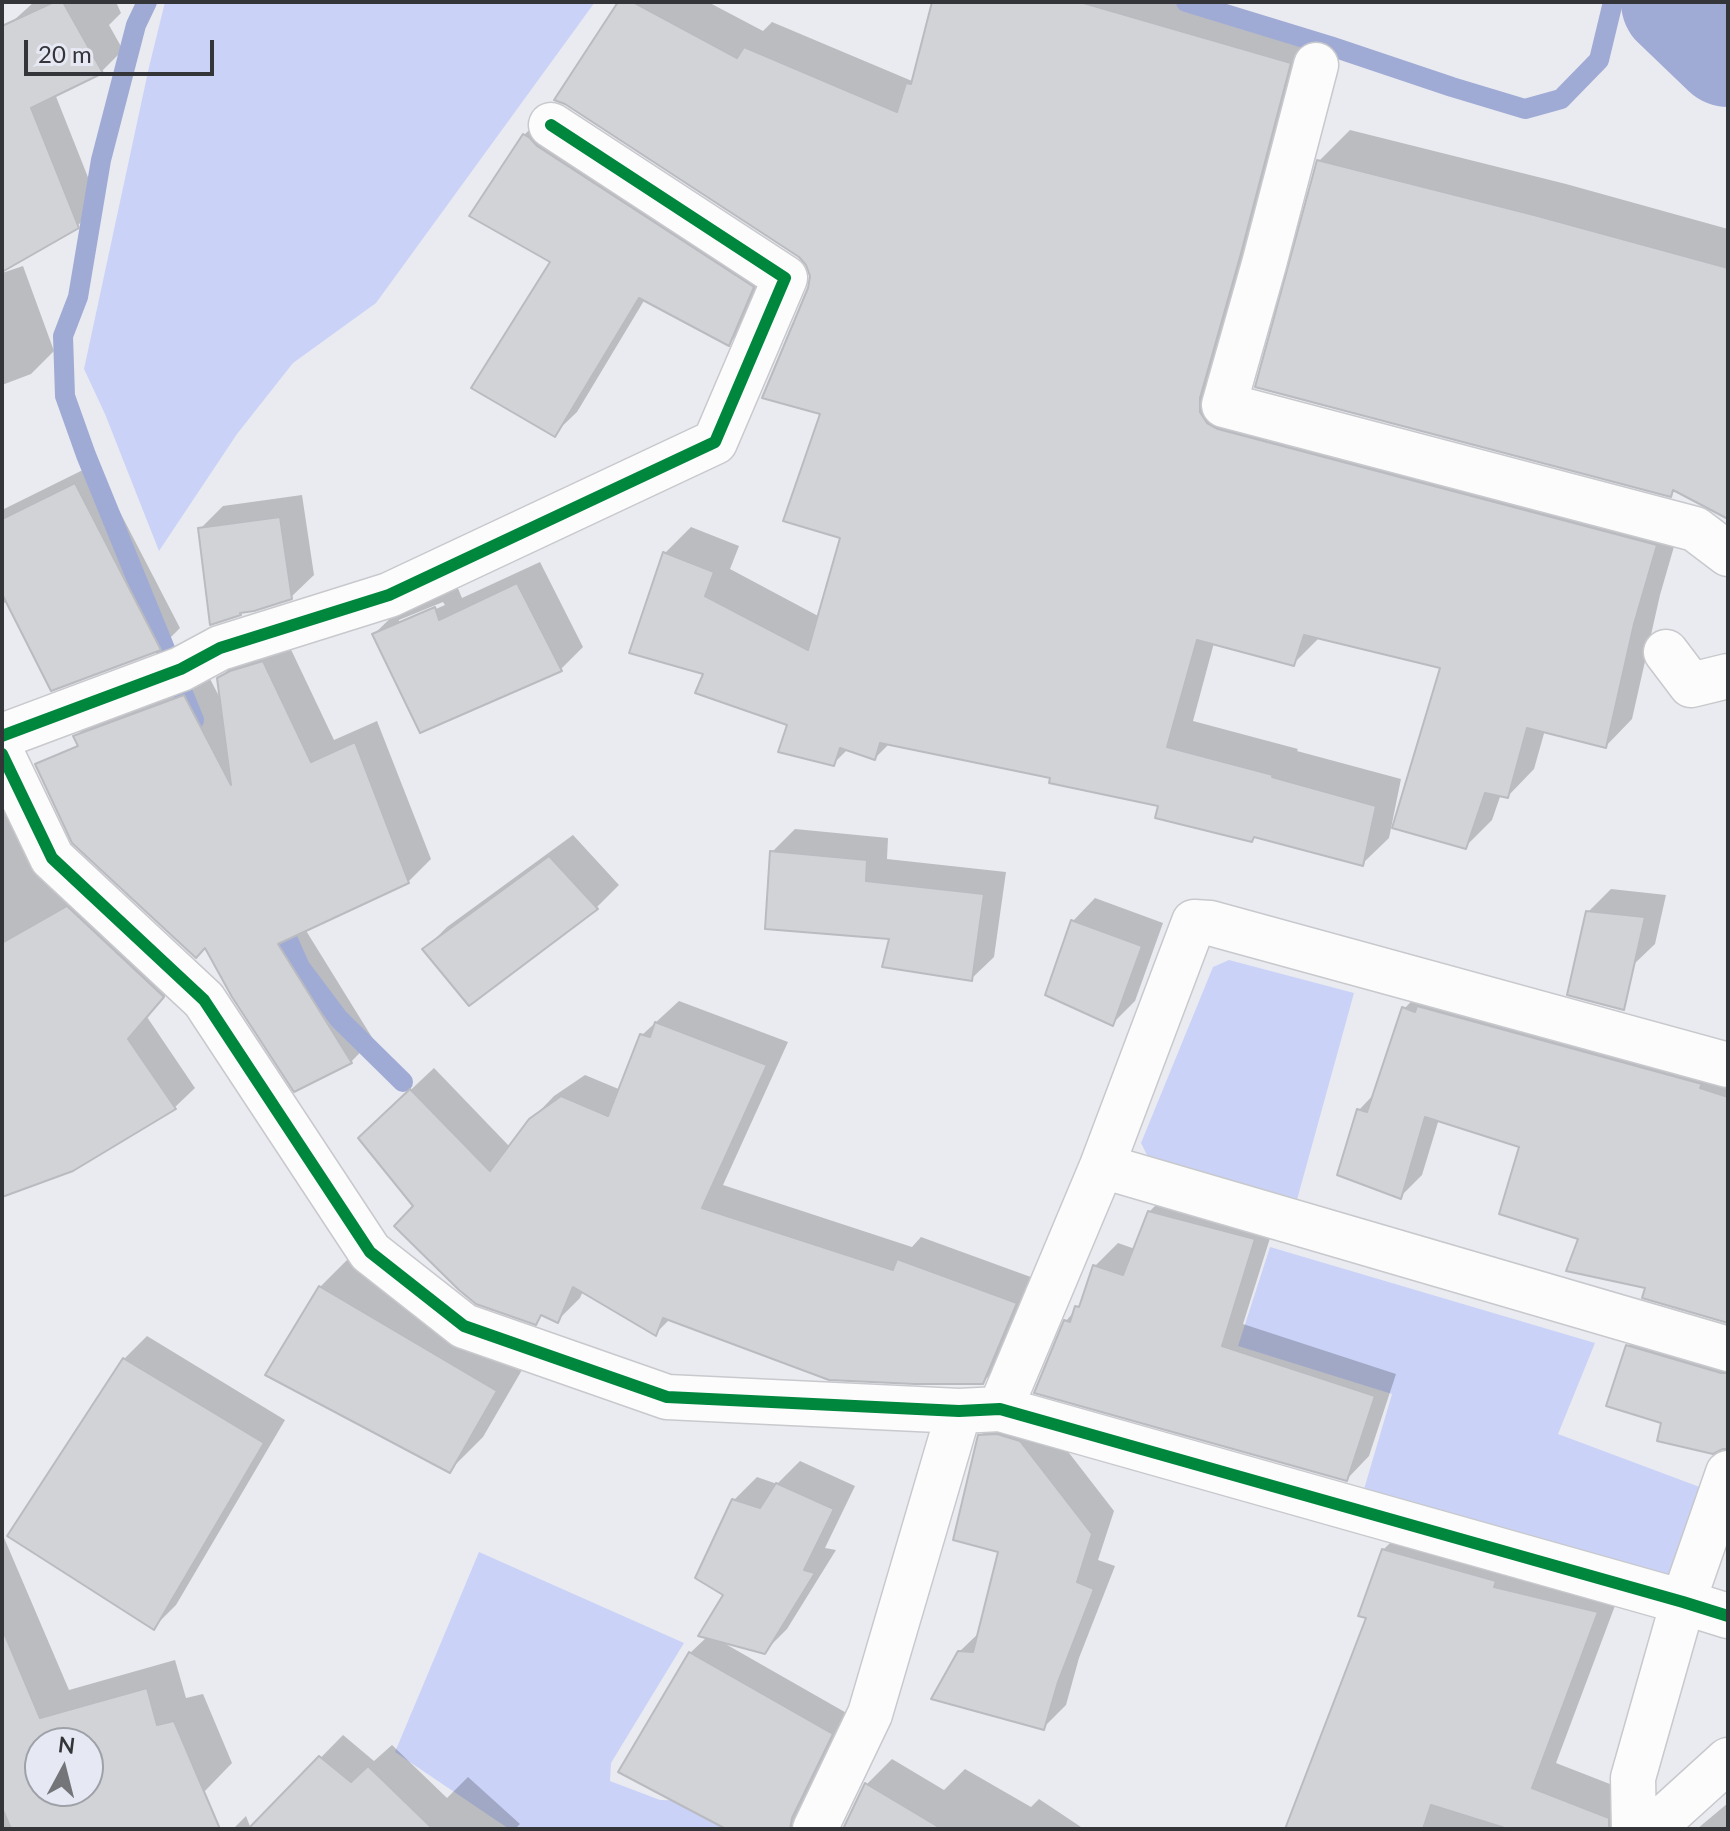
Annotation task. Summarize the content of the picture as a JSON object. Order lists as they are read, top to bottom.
{
  "scale_bar": "20 m",
  "north": "top"
}
